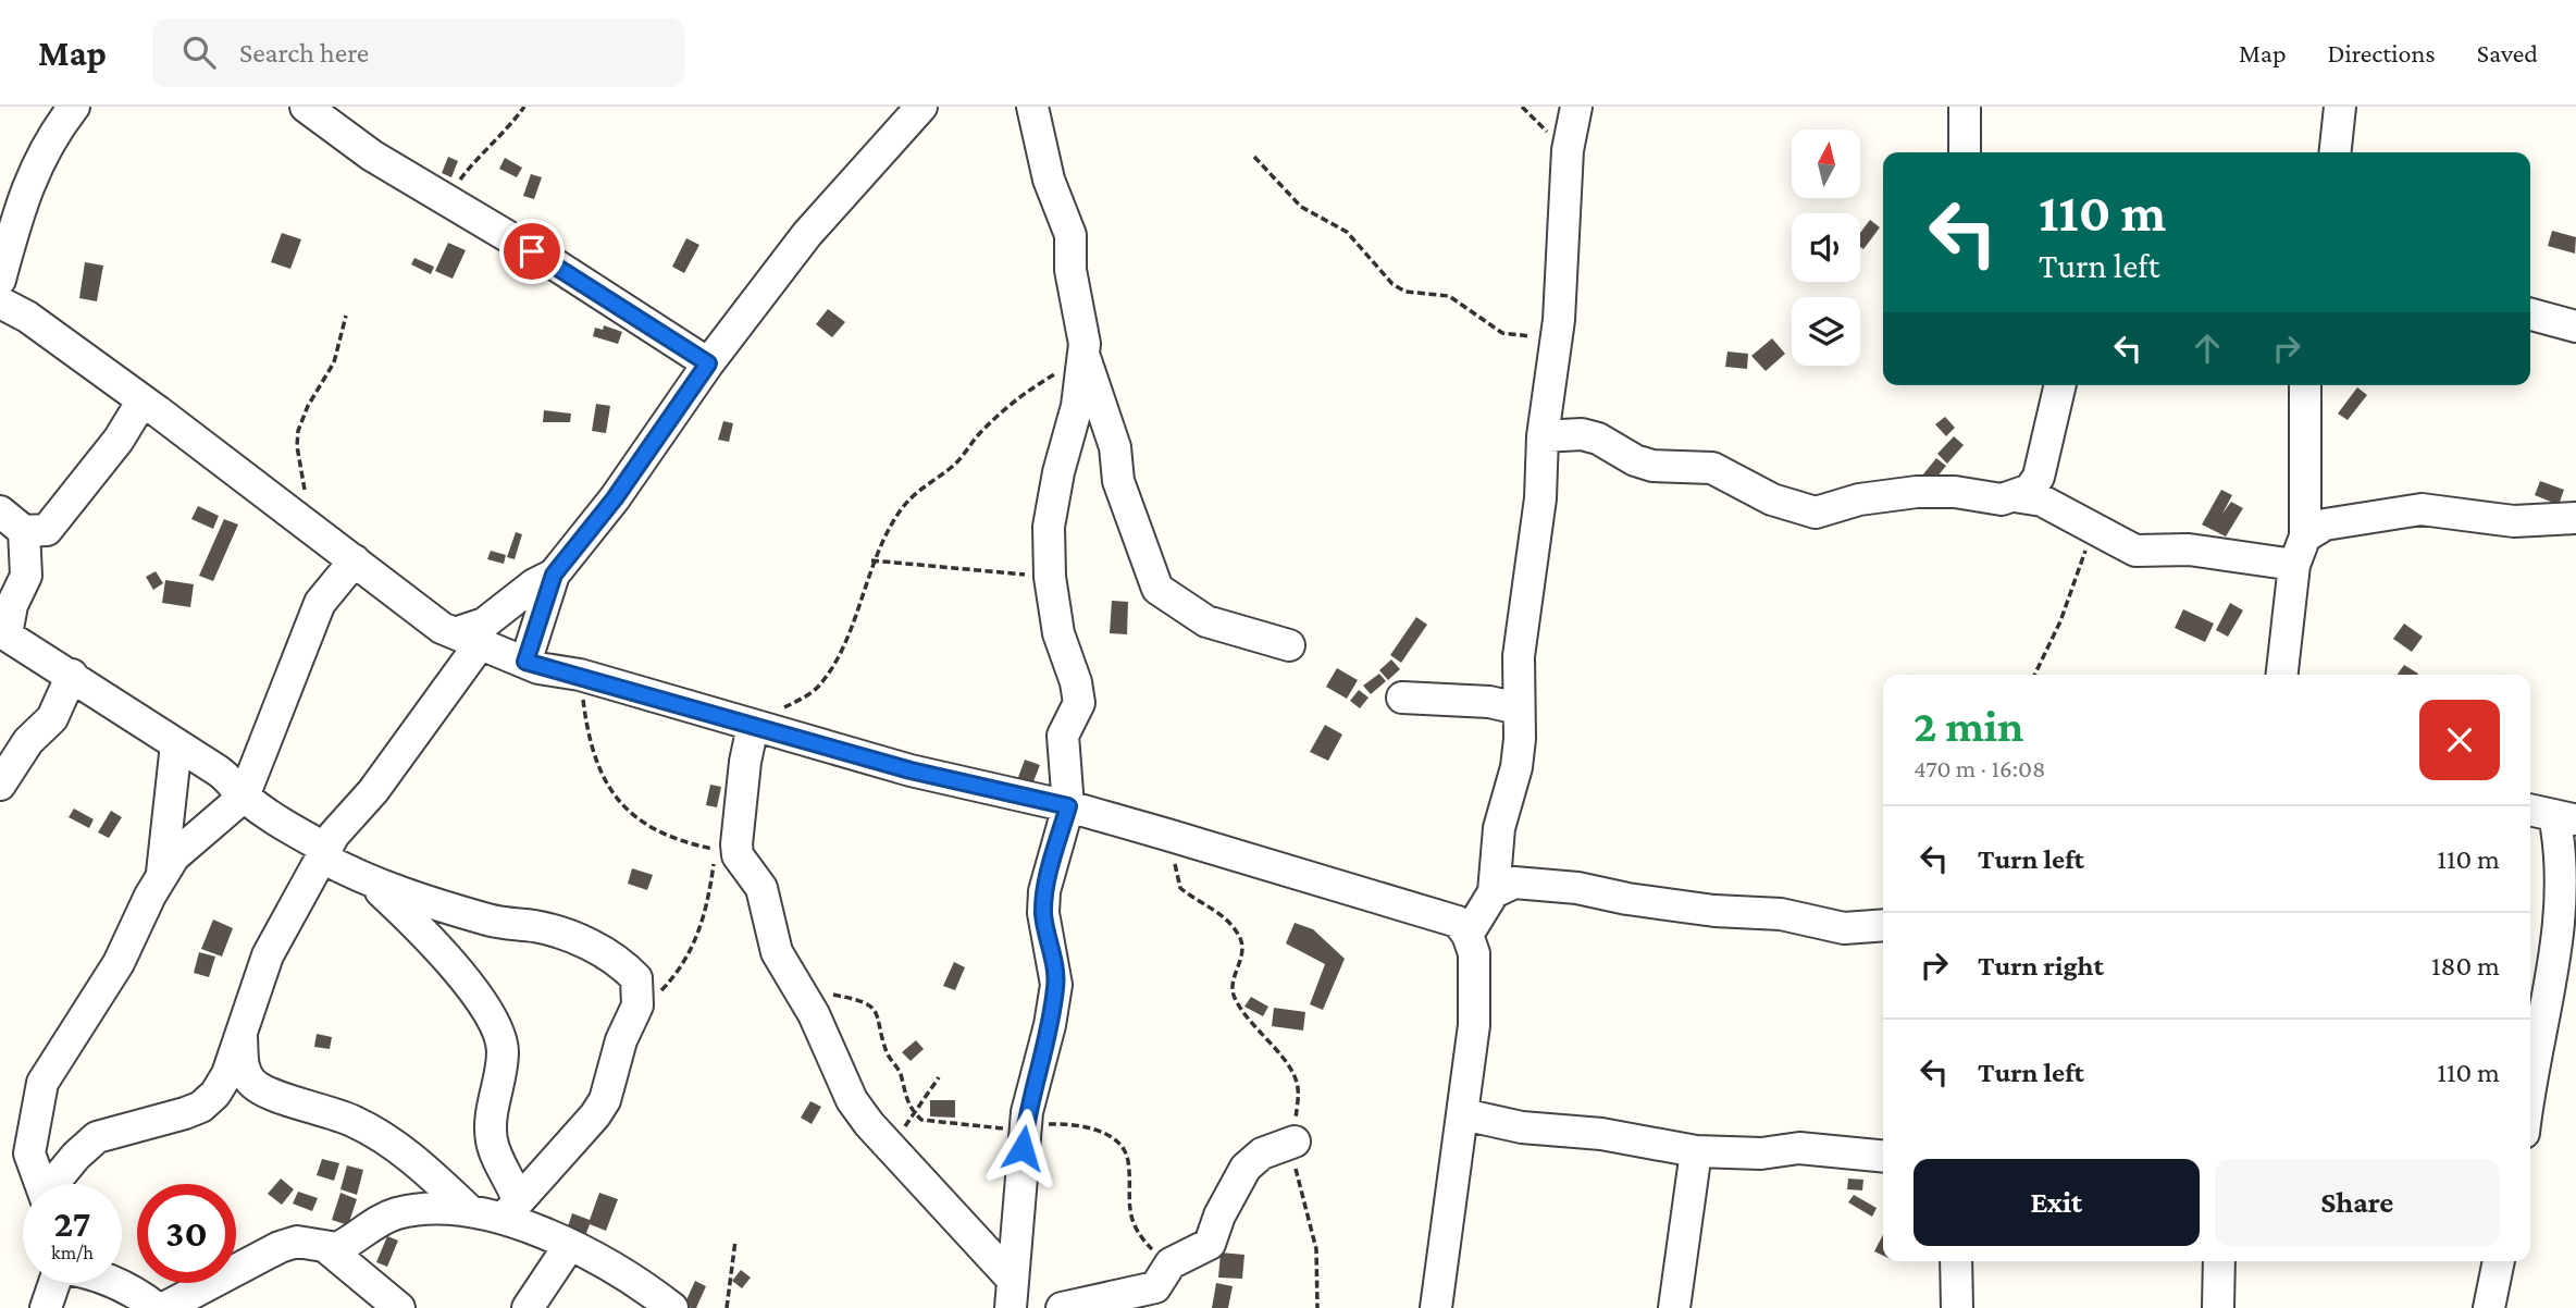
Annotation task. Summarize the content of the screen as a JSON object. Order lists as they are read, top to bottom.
{
  "north": "top",
  "page": {
    "header": "Map",
    "search": "Search here",
    "nav": ["Map", "Directions", "Saved"],
    "turn": ["110 m", "Turn left"],
    "heading": ["2 min", "470 m · 16:08"],
    "list": [
      {
        "name": "Turn left",
        "value": "110 m"
      },
      {
        "name": "Turn right",
        "value": "180 m"
      },
      {
        "name": "Turn left",
        "value": "110 m"
      }
    ],
    "buttons": ["Exit", "Share"],
    "speed": "27 km/h",
    "limit": "30"
  }
}
